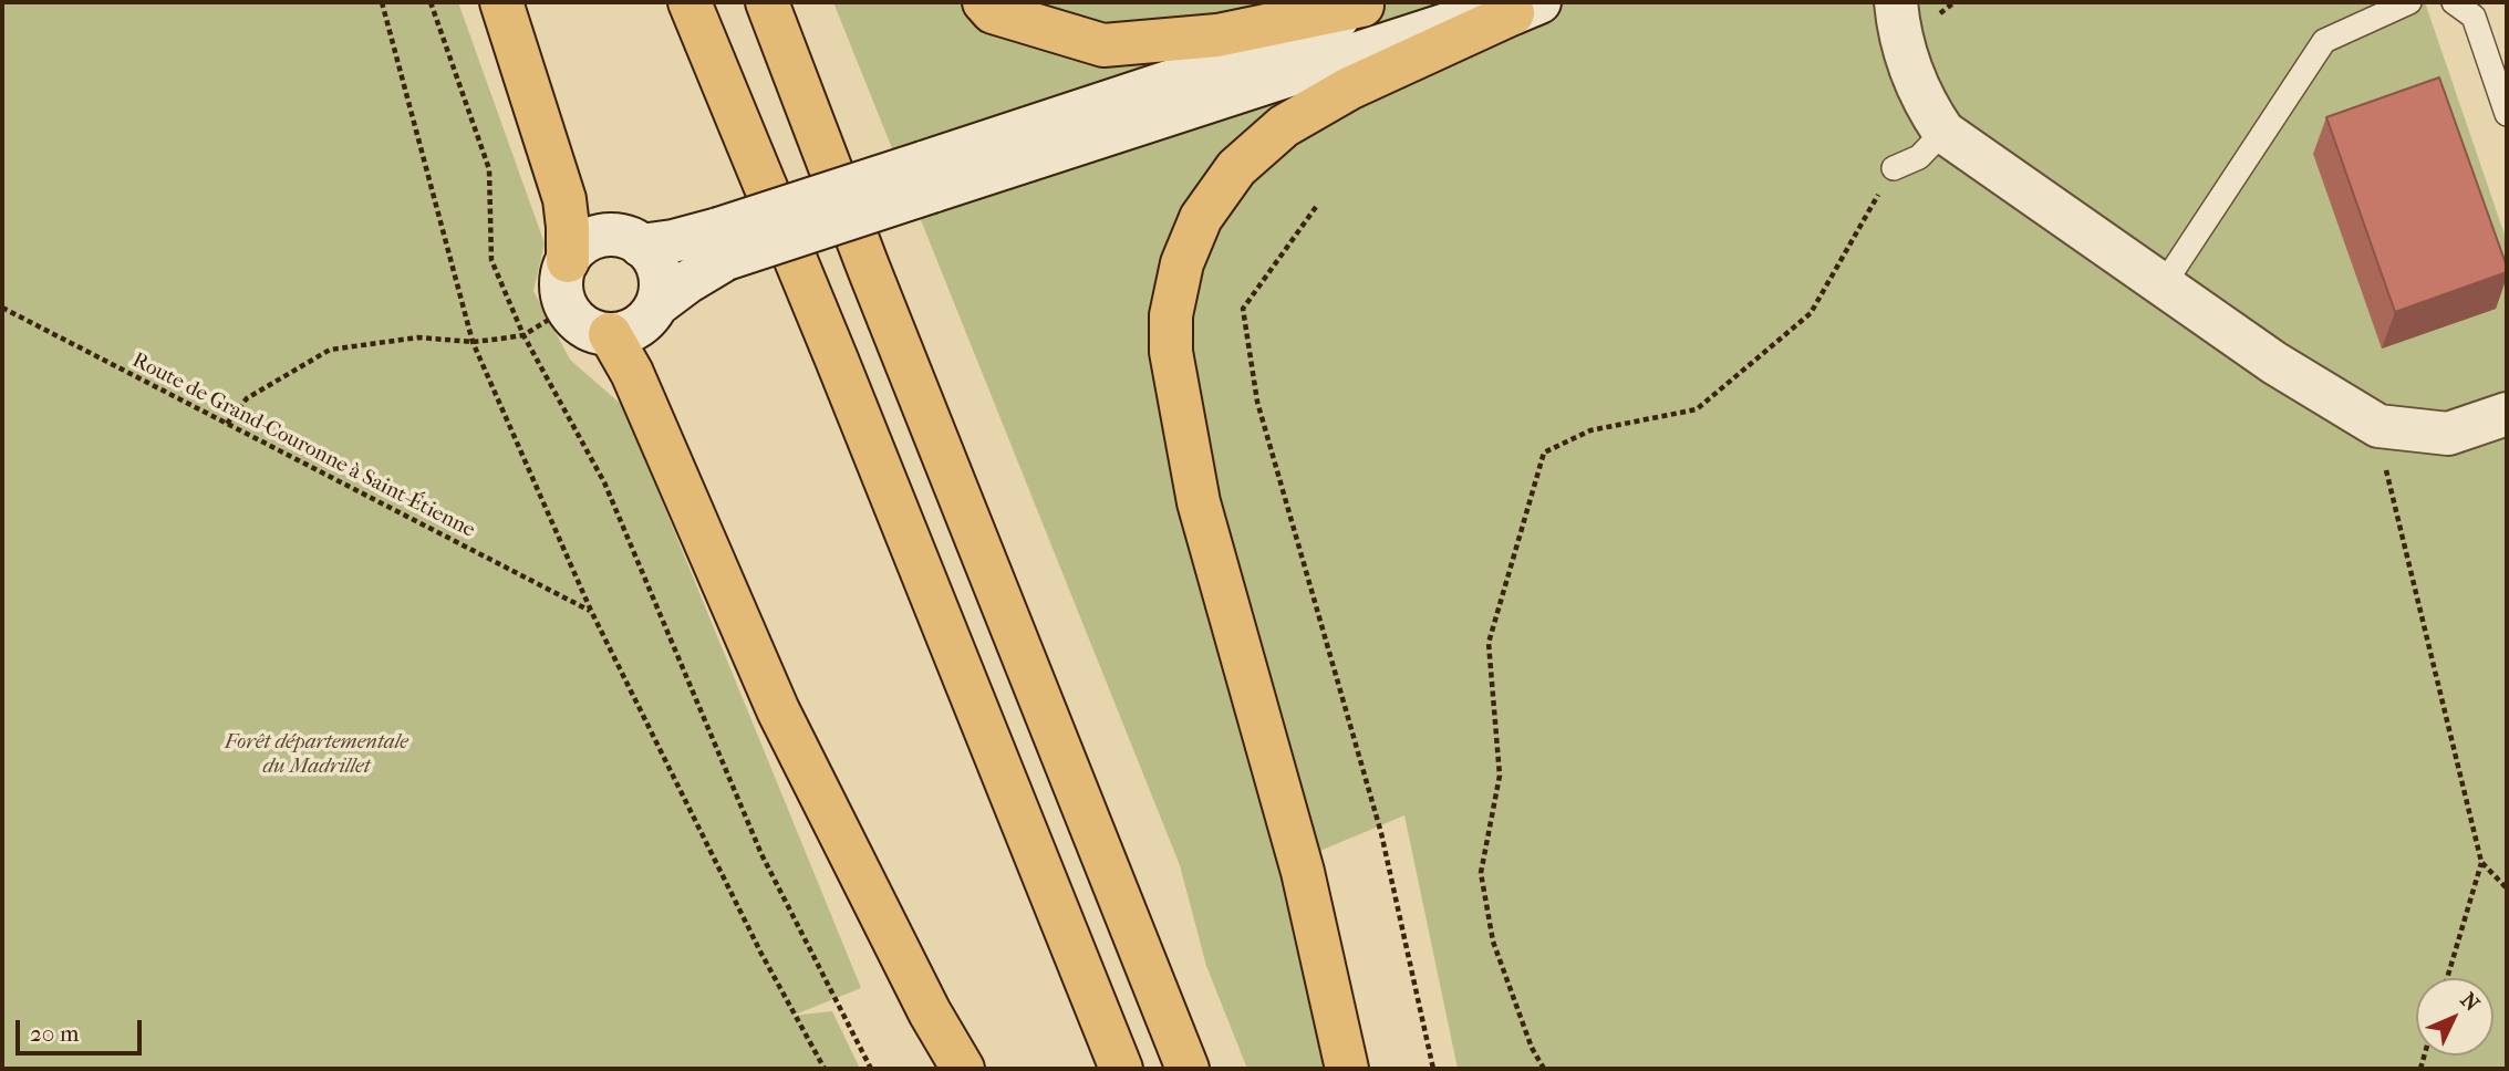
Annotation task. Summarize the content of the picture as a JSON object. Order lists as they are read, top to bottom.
{
  "streets": {
    "path": ["Route de Grand-Couronne à Saint-Étienne"]
  },
  "parks": ["Forêt départementale du Madrillet"],
  "scale_bar": "20 m",
  "north": "top right"
}
